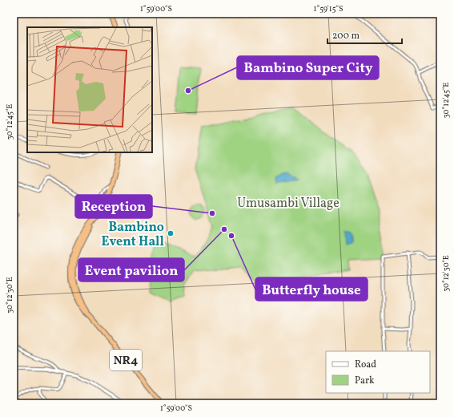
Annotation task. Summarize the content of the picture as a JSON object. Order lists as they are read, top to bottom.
{
  "streets": {
    "highway": ["NR4"]
  },
  "parks": ["Umusambi Village"],
  "places": [
    "Bambino Super City",
    "Reception",
    "Event pavilion",
    "Bambino Event Hall",
    "Butterfly house"
  ],
  "legend": ["Road", "Park"],
  "scale_bar": "200 m",
  "coordinates": [
    "1°59'00\"S",
    "1°59'15\"S",
    "30°12'45\"E",
    "30°12'30\"E"
  ]
}
